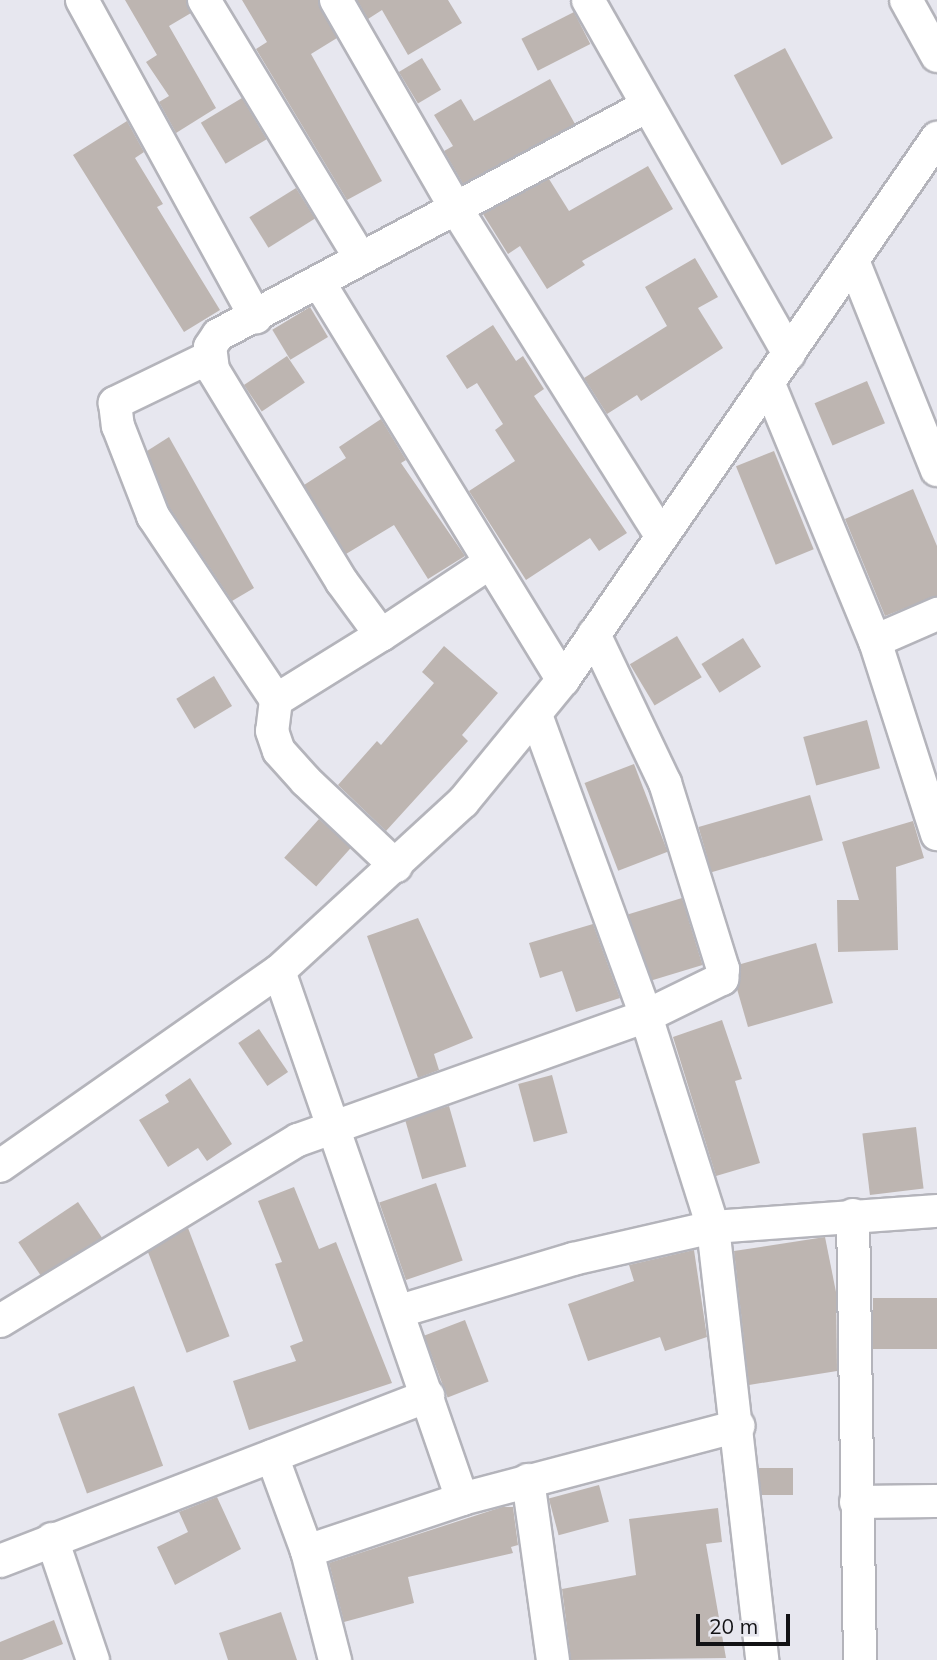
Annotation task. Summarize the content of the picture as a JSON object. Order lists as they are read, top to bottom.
{
  "scale_bar": "20 m"
}
